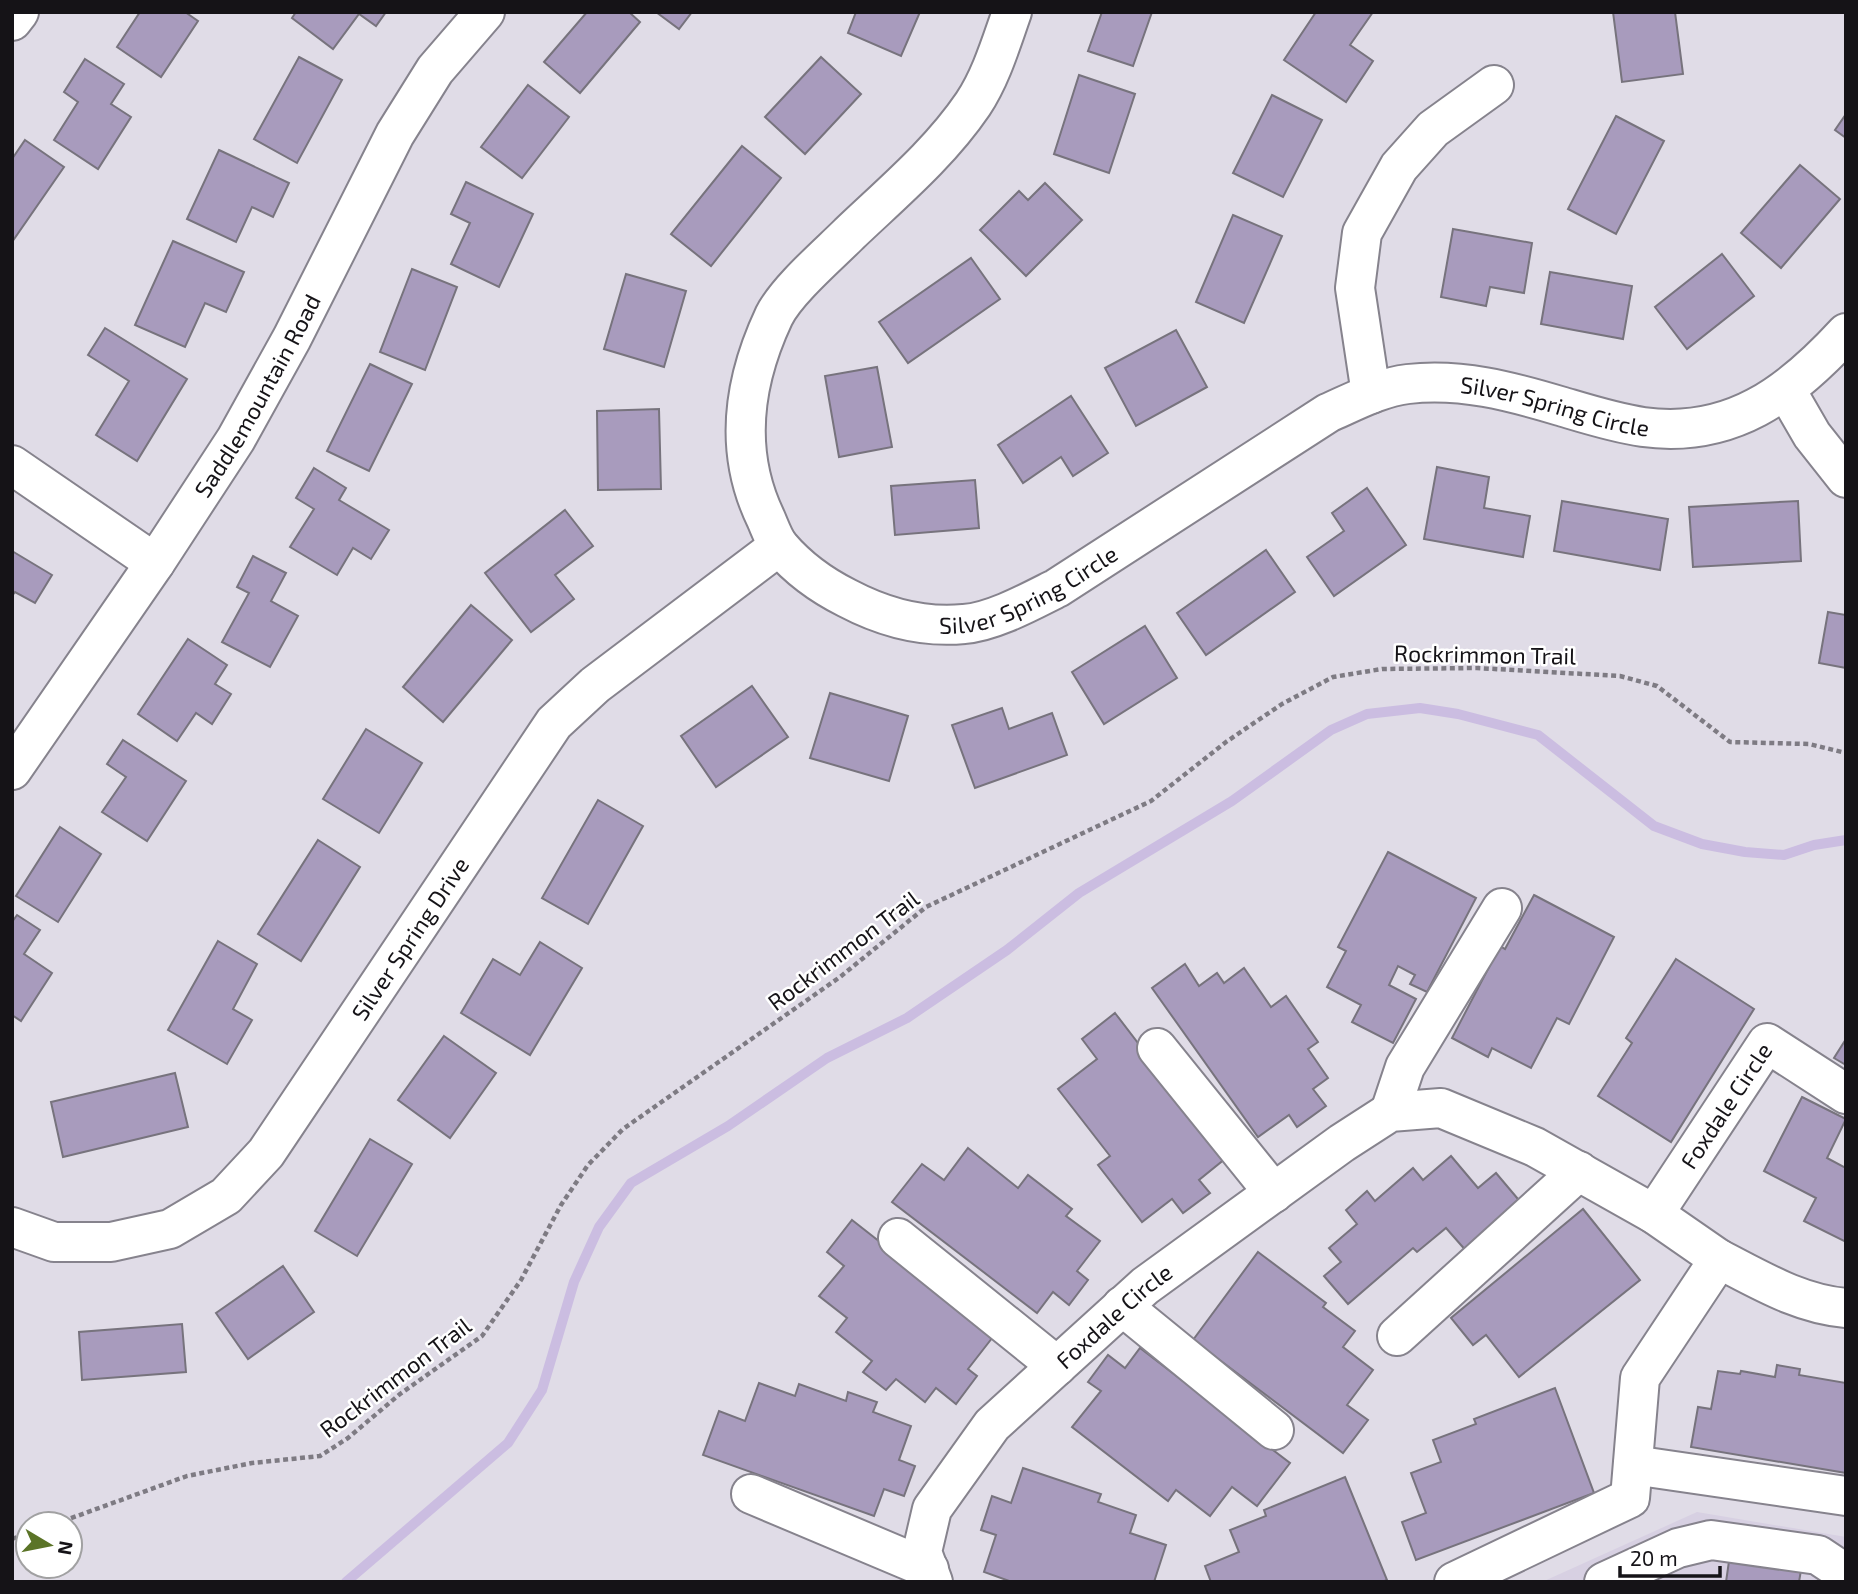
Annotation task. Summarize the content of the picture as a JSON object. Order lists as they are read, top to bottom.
{
  "streets": {
    "street": [
      "Saddlemountain Road",
      "Silver Spring Circle",
      "Silver Spring Drive",
      "Foxdale Circle"
    ],
    "path": ["Rockrimmon Trail"]
  },
  "crossings": [
    ["Silver Spring Circle", "Silver Spring Drive"]
  ],
  "scale_bar": "20 m",
  "north": "right"
}
